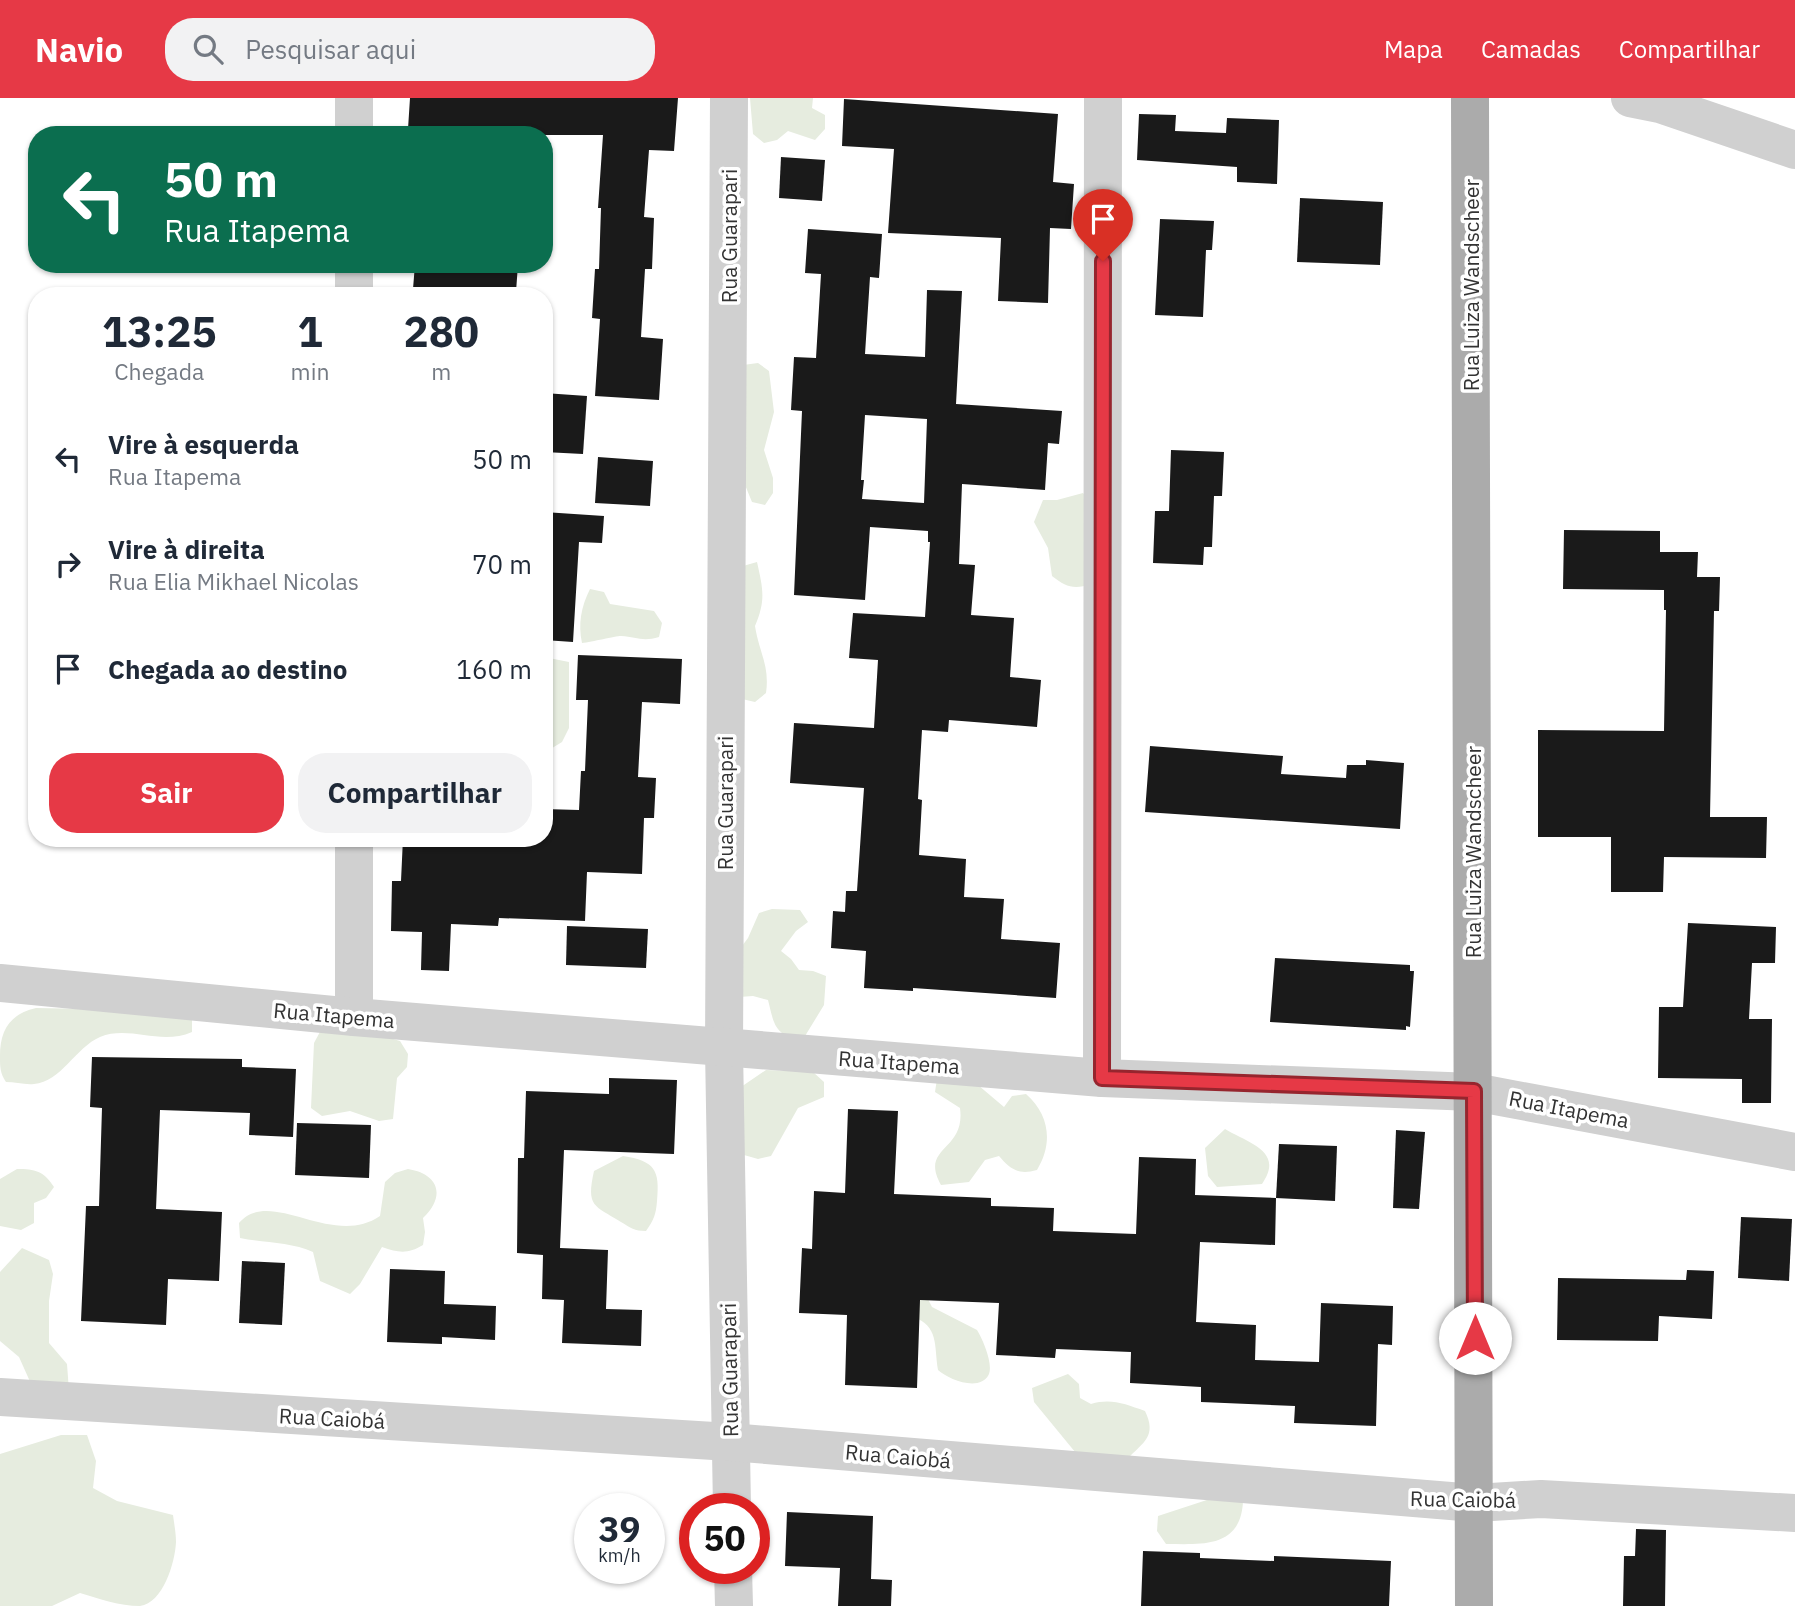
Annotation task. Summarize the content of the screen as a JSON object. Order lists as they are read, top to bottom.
{
  "streets": {
    "main road": ["Rua Luiza Wandscheer"],
    "street": ["Rua Guarapari", "Rua Itapema", "Rua Caiobá"]
  },
  "crossings": [
    ["Rua Guarapari", "Rua Itapema"],
    ["Rua Guarapari", "Rua Caiobá"],
    ["Rua Luiza Wandscheer", "Rua Itapema"],
    ["Rua Luiza Wandscheer", "Rua Caiobá"]
  ],
  "page": {
    "header": "Navio",
    "search": "Pesquisar aqui",
    "nav": ["Mapa", "Camadas", "Compartilhar"],
    "turn": ["50 m", "Rua Itapema"],
    "eta": [
      "13:25",
      "Chegada",
      "1",
      "min",
      "280",
      "m"
    ],
    "list": [
      {
        "name": "Vire à esquerda",
        "note": "Rua Itapema",
        "value": "50 m"
      },
      {
        "name": "Vire à direita",
        "note": "Rua Elia Mikhael Nicolas",
        "value": "70 m"
      },
      {
        "name": "Chegada ao destino",
        "value": "160 m"
      }
    ],
    "buttons": ["Sair", "Compartilhar"],
    "speed": "39 km/h",
    "limit": "50"
  }
}
